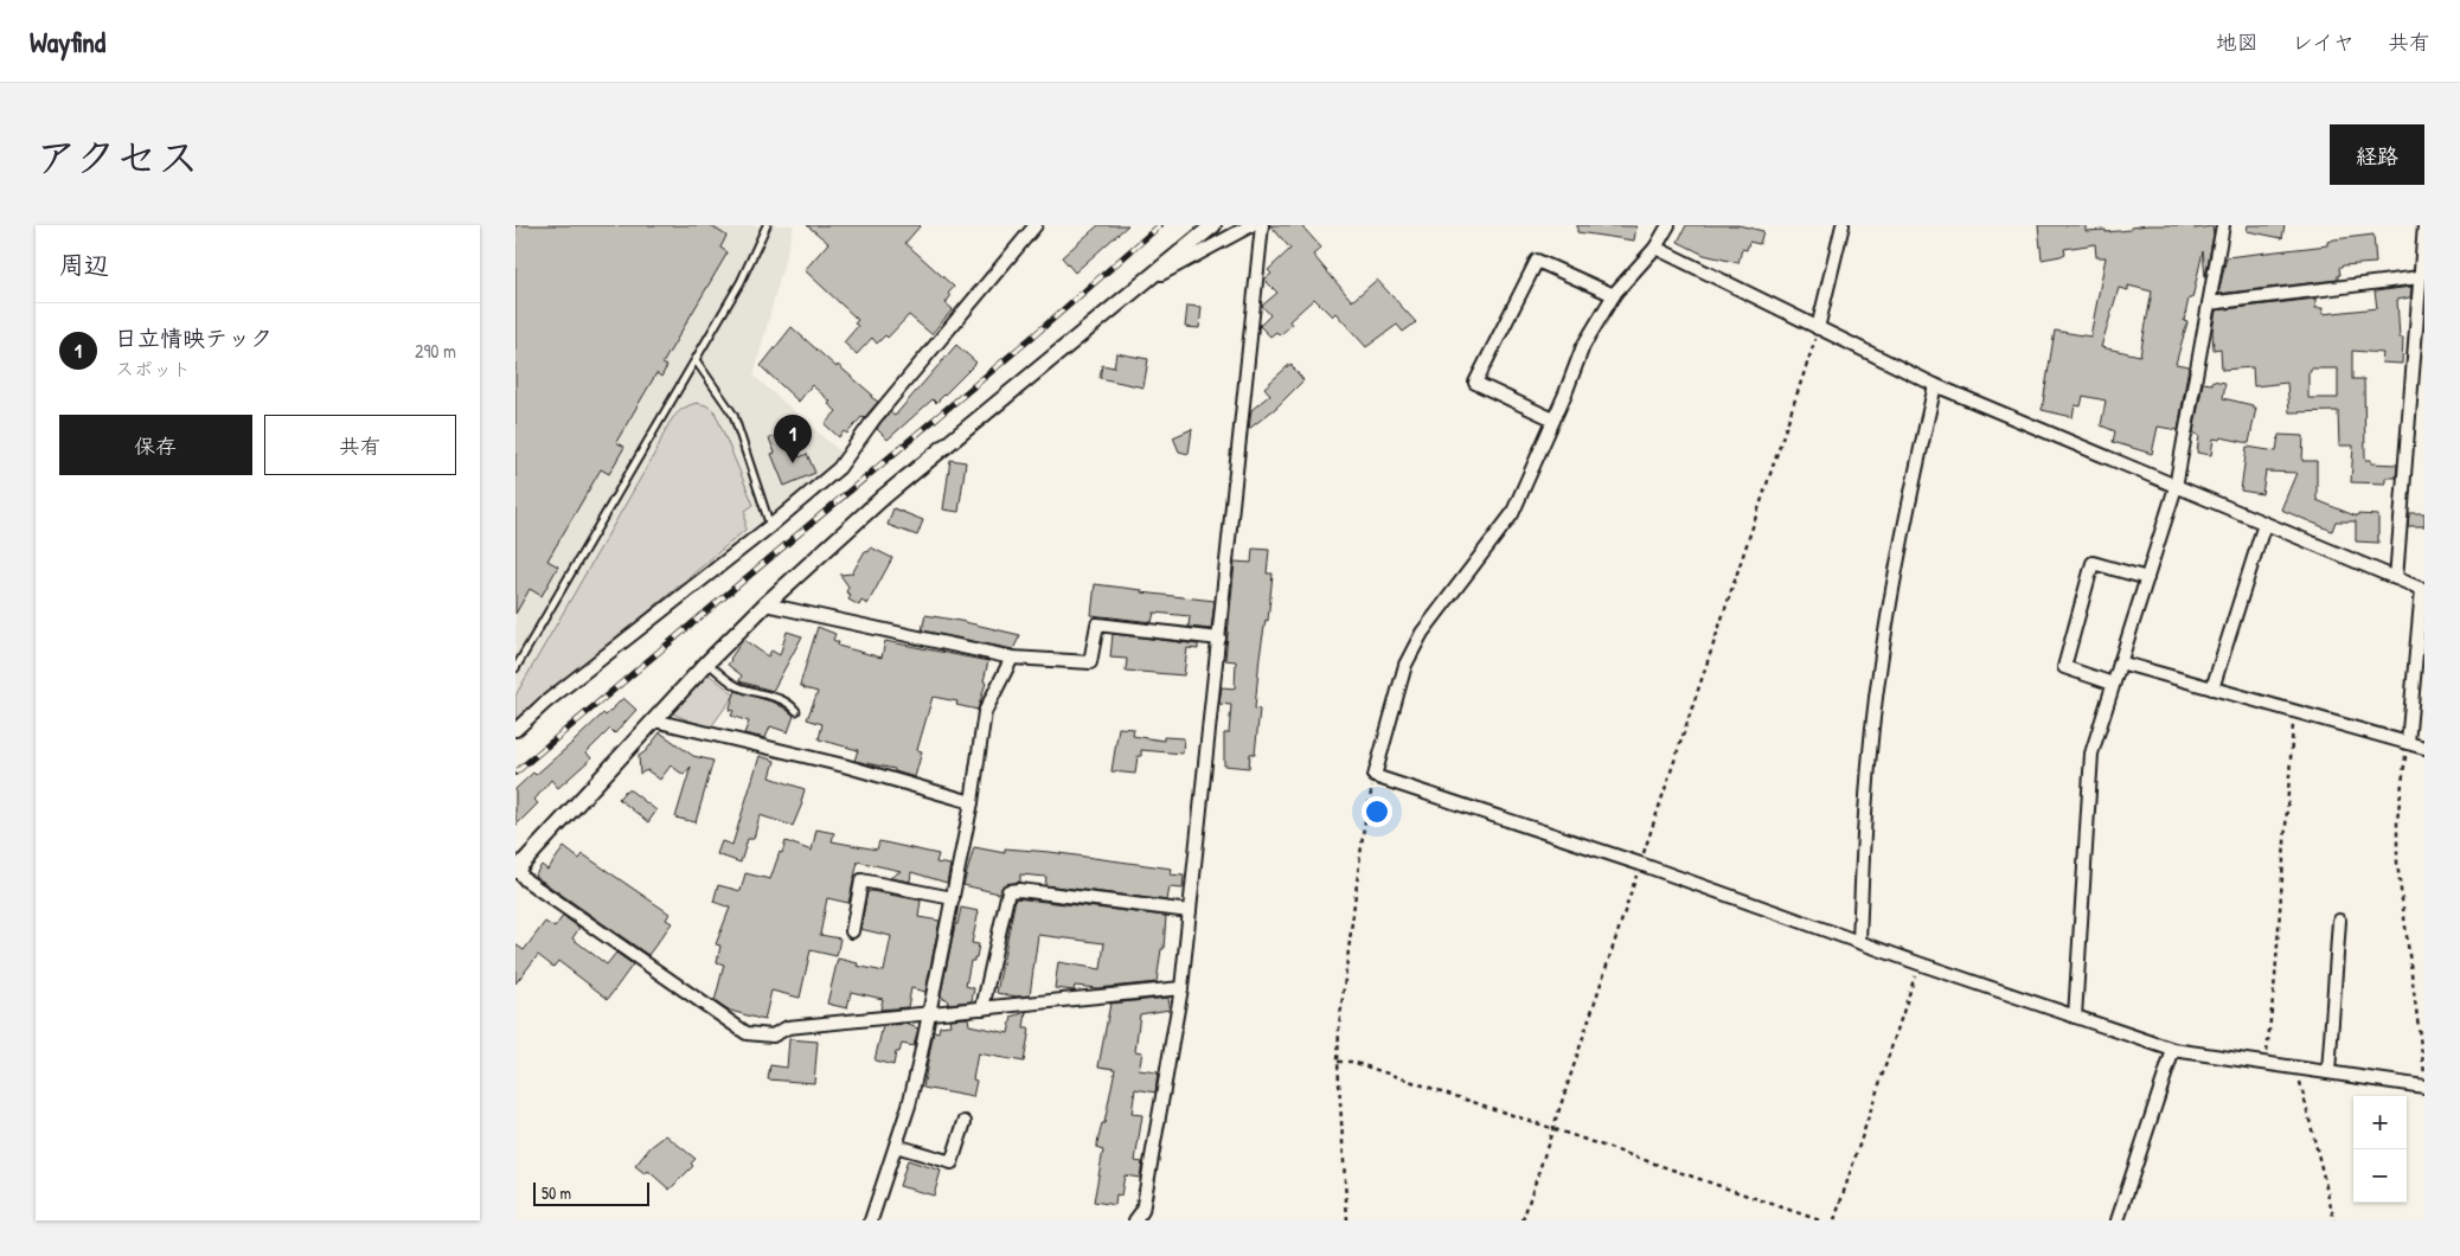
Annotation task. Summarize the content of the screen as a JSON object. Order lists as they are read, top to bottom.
{
  "scale_bar": "50 m",
  "page": {
    "header": "Wayfind",
    "nav": ["地図", "レイヤ", "共有"],
    "title": "アクセス",
    "buttons": [
      "経路",
      ["保存", "共有"]
    ],
    "heading": "周辺",
    "list": [
      {
        "mark": "1",
        "name": "日立情映テック",
        "note": "スポット",
        "value": "290 m"
      }
    ],
    "pins": "1",
    "map_buttons": ["+", "−"],
    "scale": "50 m"
  }
}
